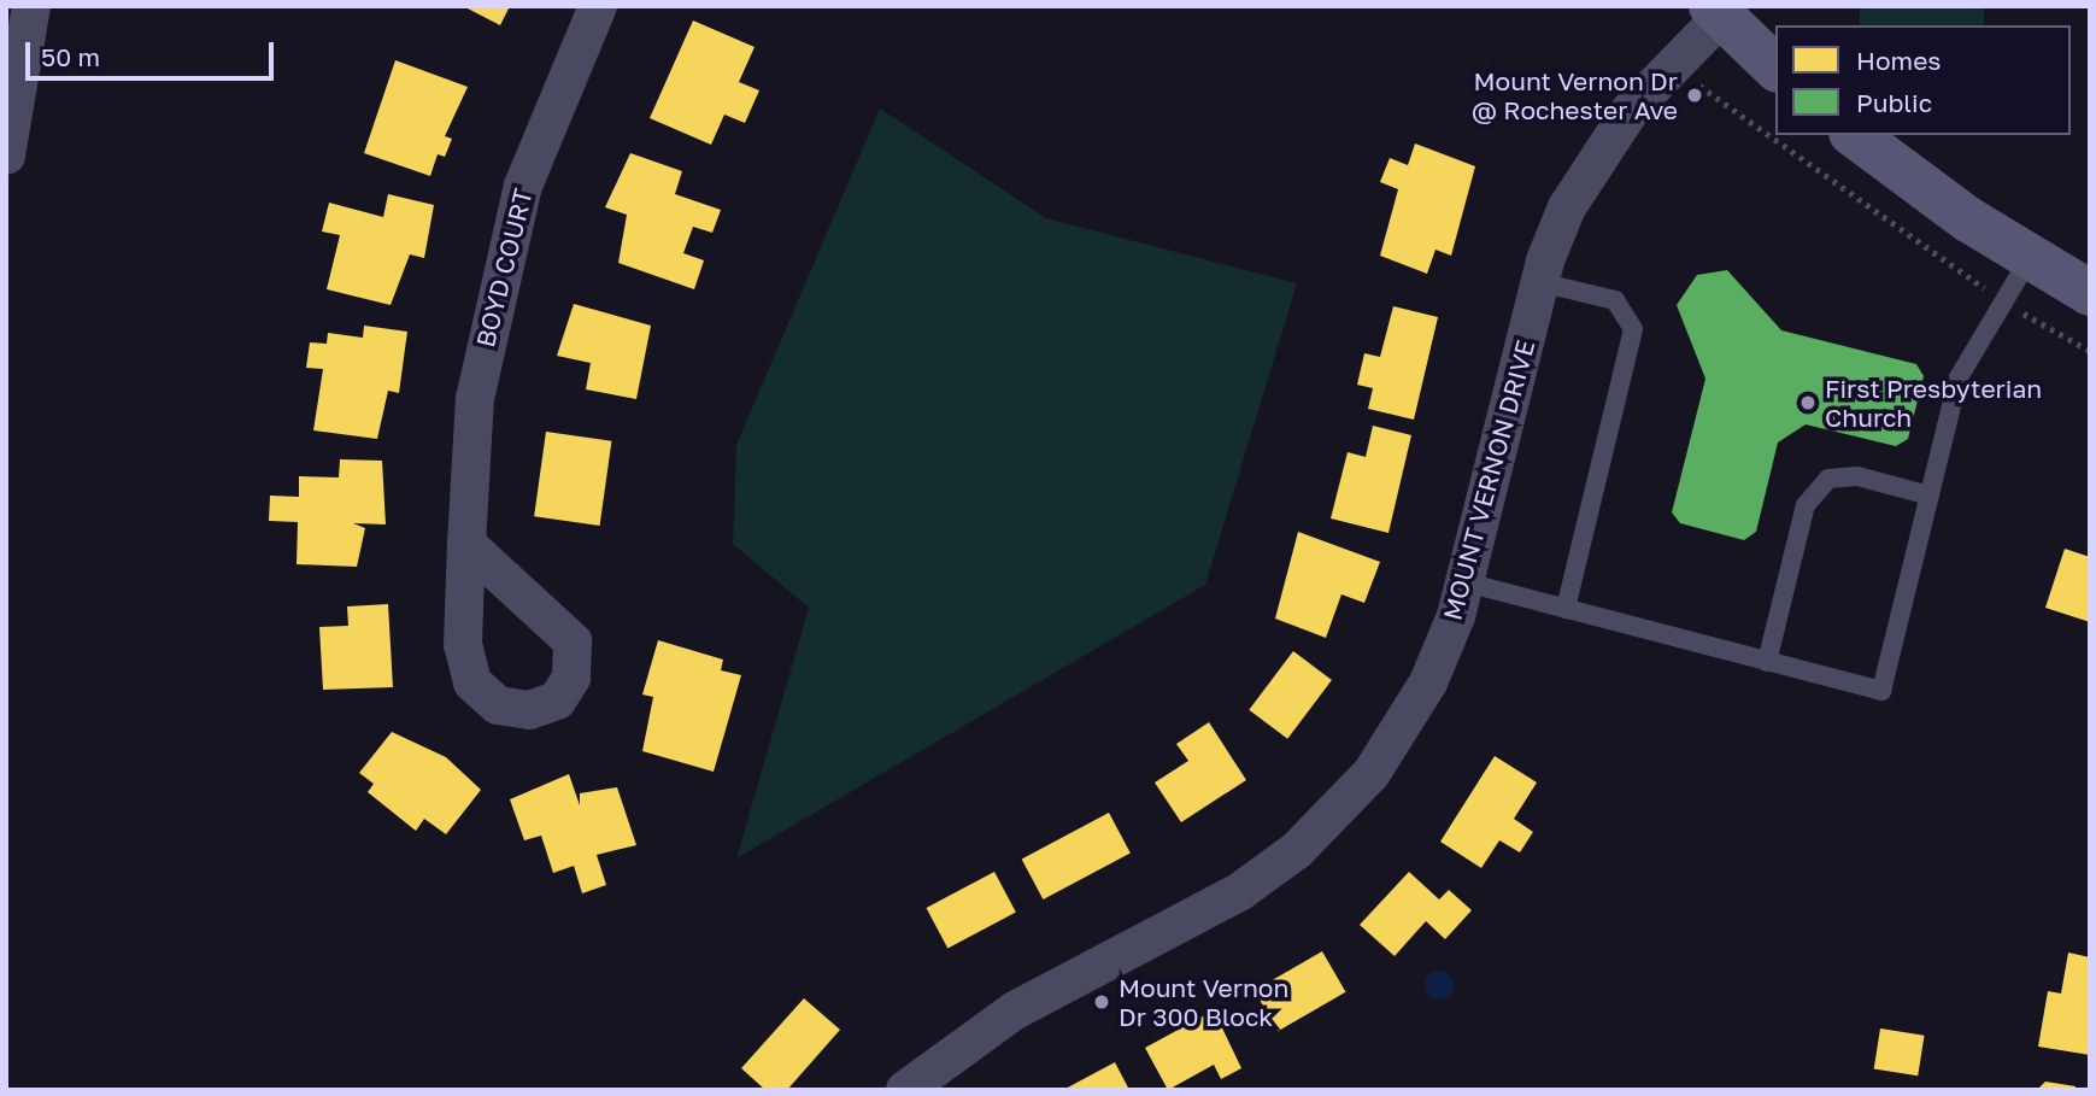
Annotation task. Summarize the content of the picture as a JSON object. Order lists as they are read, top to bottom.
{
  "streets": {
    "street": ["BOYD COURT", "MOUNT VERNON DRIVE"]
  },
  "places": ["Mount Vernon Dr @ Rochester Ave", "First Presbyterian Church", "Mount Vernon Dr 300 Block"],
  "legend": ["Homes", "Public"],
  "scale_bar": "50 m"
}
